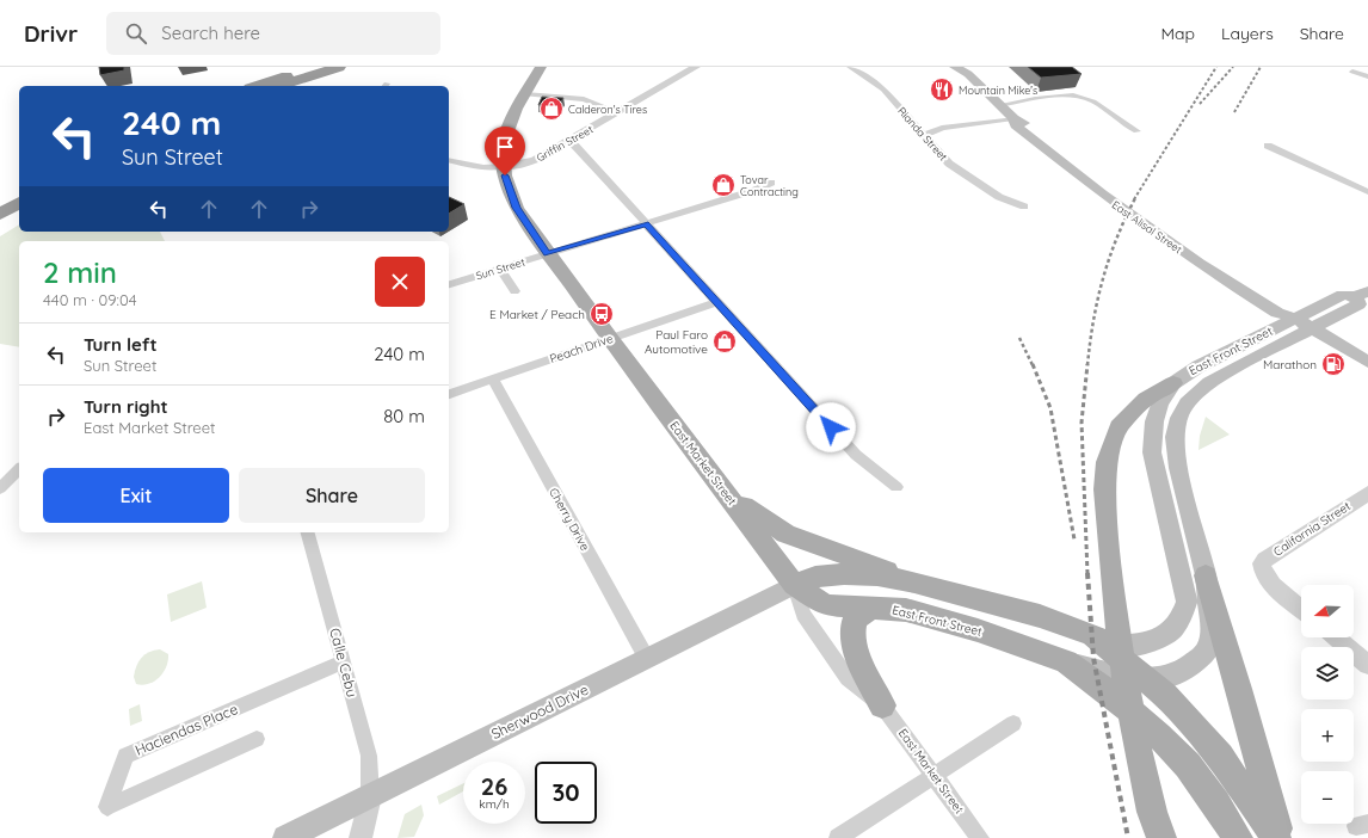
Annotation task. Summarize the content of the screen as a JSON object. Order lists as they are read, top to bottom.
{
  "streets": {
    "main road": [
      "East Alisal Street",
      "East Front Street",
      "East Market Street",
      "Sherwood Drive"
    ],
    "street": [
      "Rianda Street",
      "Griffin Street",
      "Sun Street",
      "Peach Drive",
      "Cherry Drive",
      "California Street",
      "Calle Cebu",
      "Haciendas Place"
    ]
  },
  "crossings": [
    ["Griffin Street", "East Market Street"],
    ["East Alisal Street", "East Front Street"],
    ["Sun Street", "East Market Street"],
    ["Peach Drive", "East Market Street"],
    ["Peach Drive", "Cherry Drive"],
    ["East Front Street", "East Market Street"],
    ["East Front Street", "Sherwood Drive"],
    ["East Market Street", "Sherwood Drive"],
    ["Cherry Drive", "Sherwood Drive"],
    ["Calle Cebu", "Sherwood Drive"],
    ["Calle Cebu", "Haciendas Place"]
  ],
  "places": {
    "restaurant": ["Mountain Mike's"],
    "shop": ["Calderon's Tires", "Tovar Contracting", "Paul Faro Automotive"],
    "bus stop": ["E Market / Peach"],
    "fuel station": ["Marathon"]
  },
  "north": "left",
  "page": {
    "header": "Drivr",
    "search": "Search here",
    "nav": ["Map", "Layers", "Share"],
    "turn": ["240 m", "Sun Street"],
    "heading": ["2 min", "440 m · 09:04"],
    "list": [
      {
        "name": "Turn left",
        "note": "Sun Street",
        "value": "240 m"
      },
      {
        "name": "Turn right",
        "note": "East Market Street",
        "value": "80 m"
      }
    ],
    "buttons": ["Exit", "Share"],
    "map_buttons": ["+", "−"],
    "speed": "26 km/h",
    "limit": "30"
  }
}
